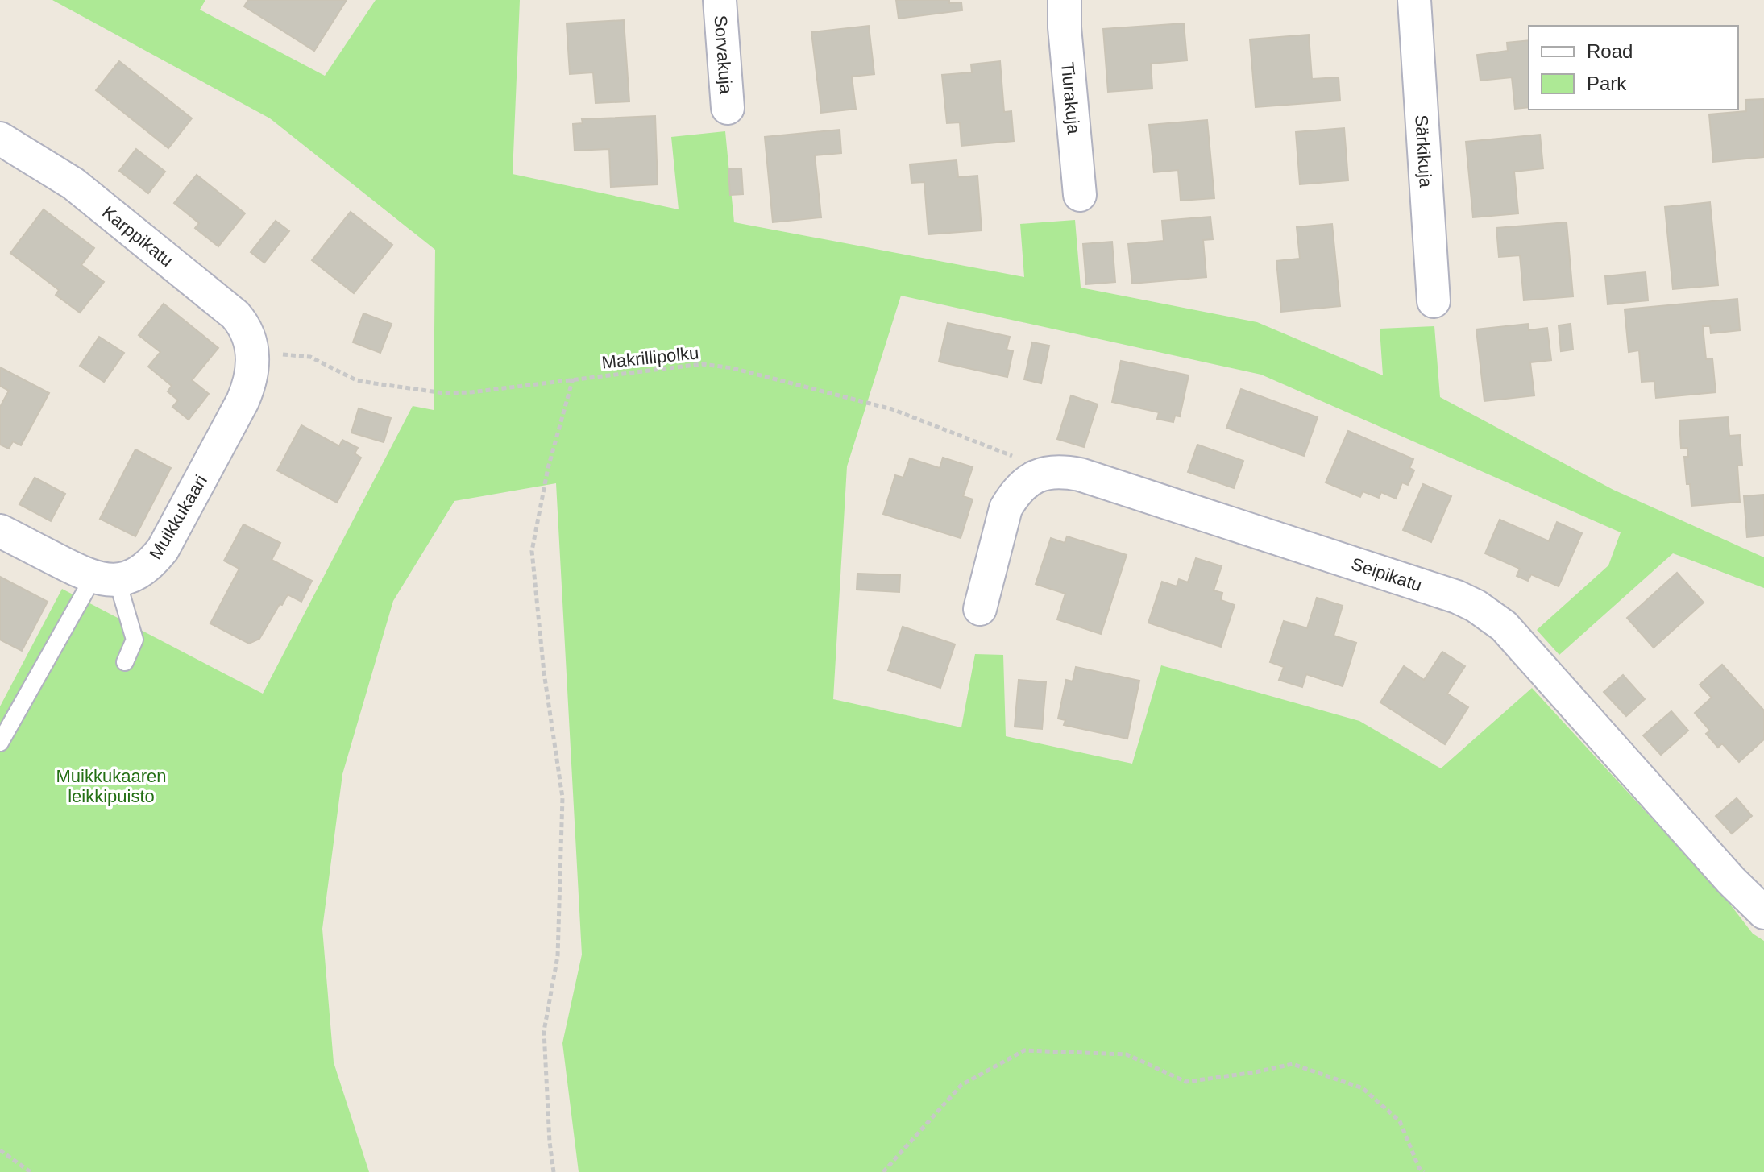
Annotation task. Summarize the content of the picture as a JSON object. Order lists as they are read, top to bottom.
{
  "streets": {
    "street": [
      "Sorvakuja",
      "Tiurakuja",
      "Särkikuja",
      "Karppikatu",
      "Muikkukaari",
      "Seipikatu"
    ],
    "path": ["Makrillipolku"]
  },
  "crossings": [
    ["Karppikatu", "Makrillipolku"],
    ["Karppikatu", "Muikkukaari"],
    ["Makrillipolku", "Muikkukaari"],
    ["Makrillipolku", "Seipikatu"]
  ],
  "parks": ["Muikkukaaren leikkipuisto"],
  "legend": ["Road", "Park"]
}
